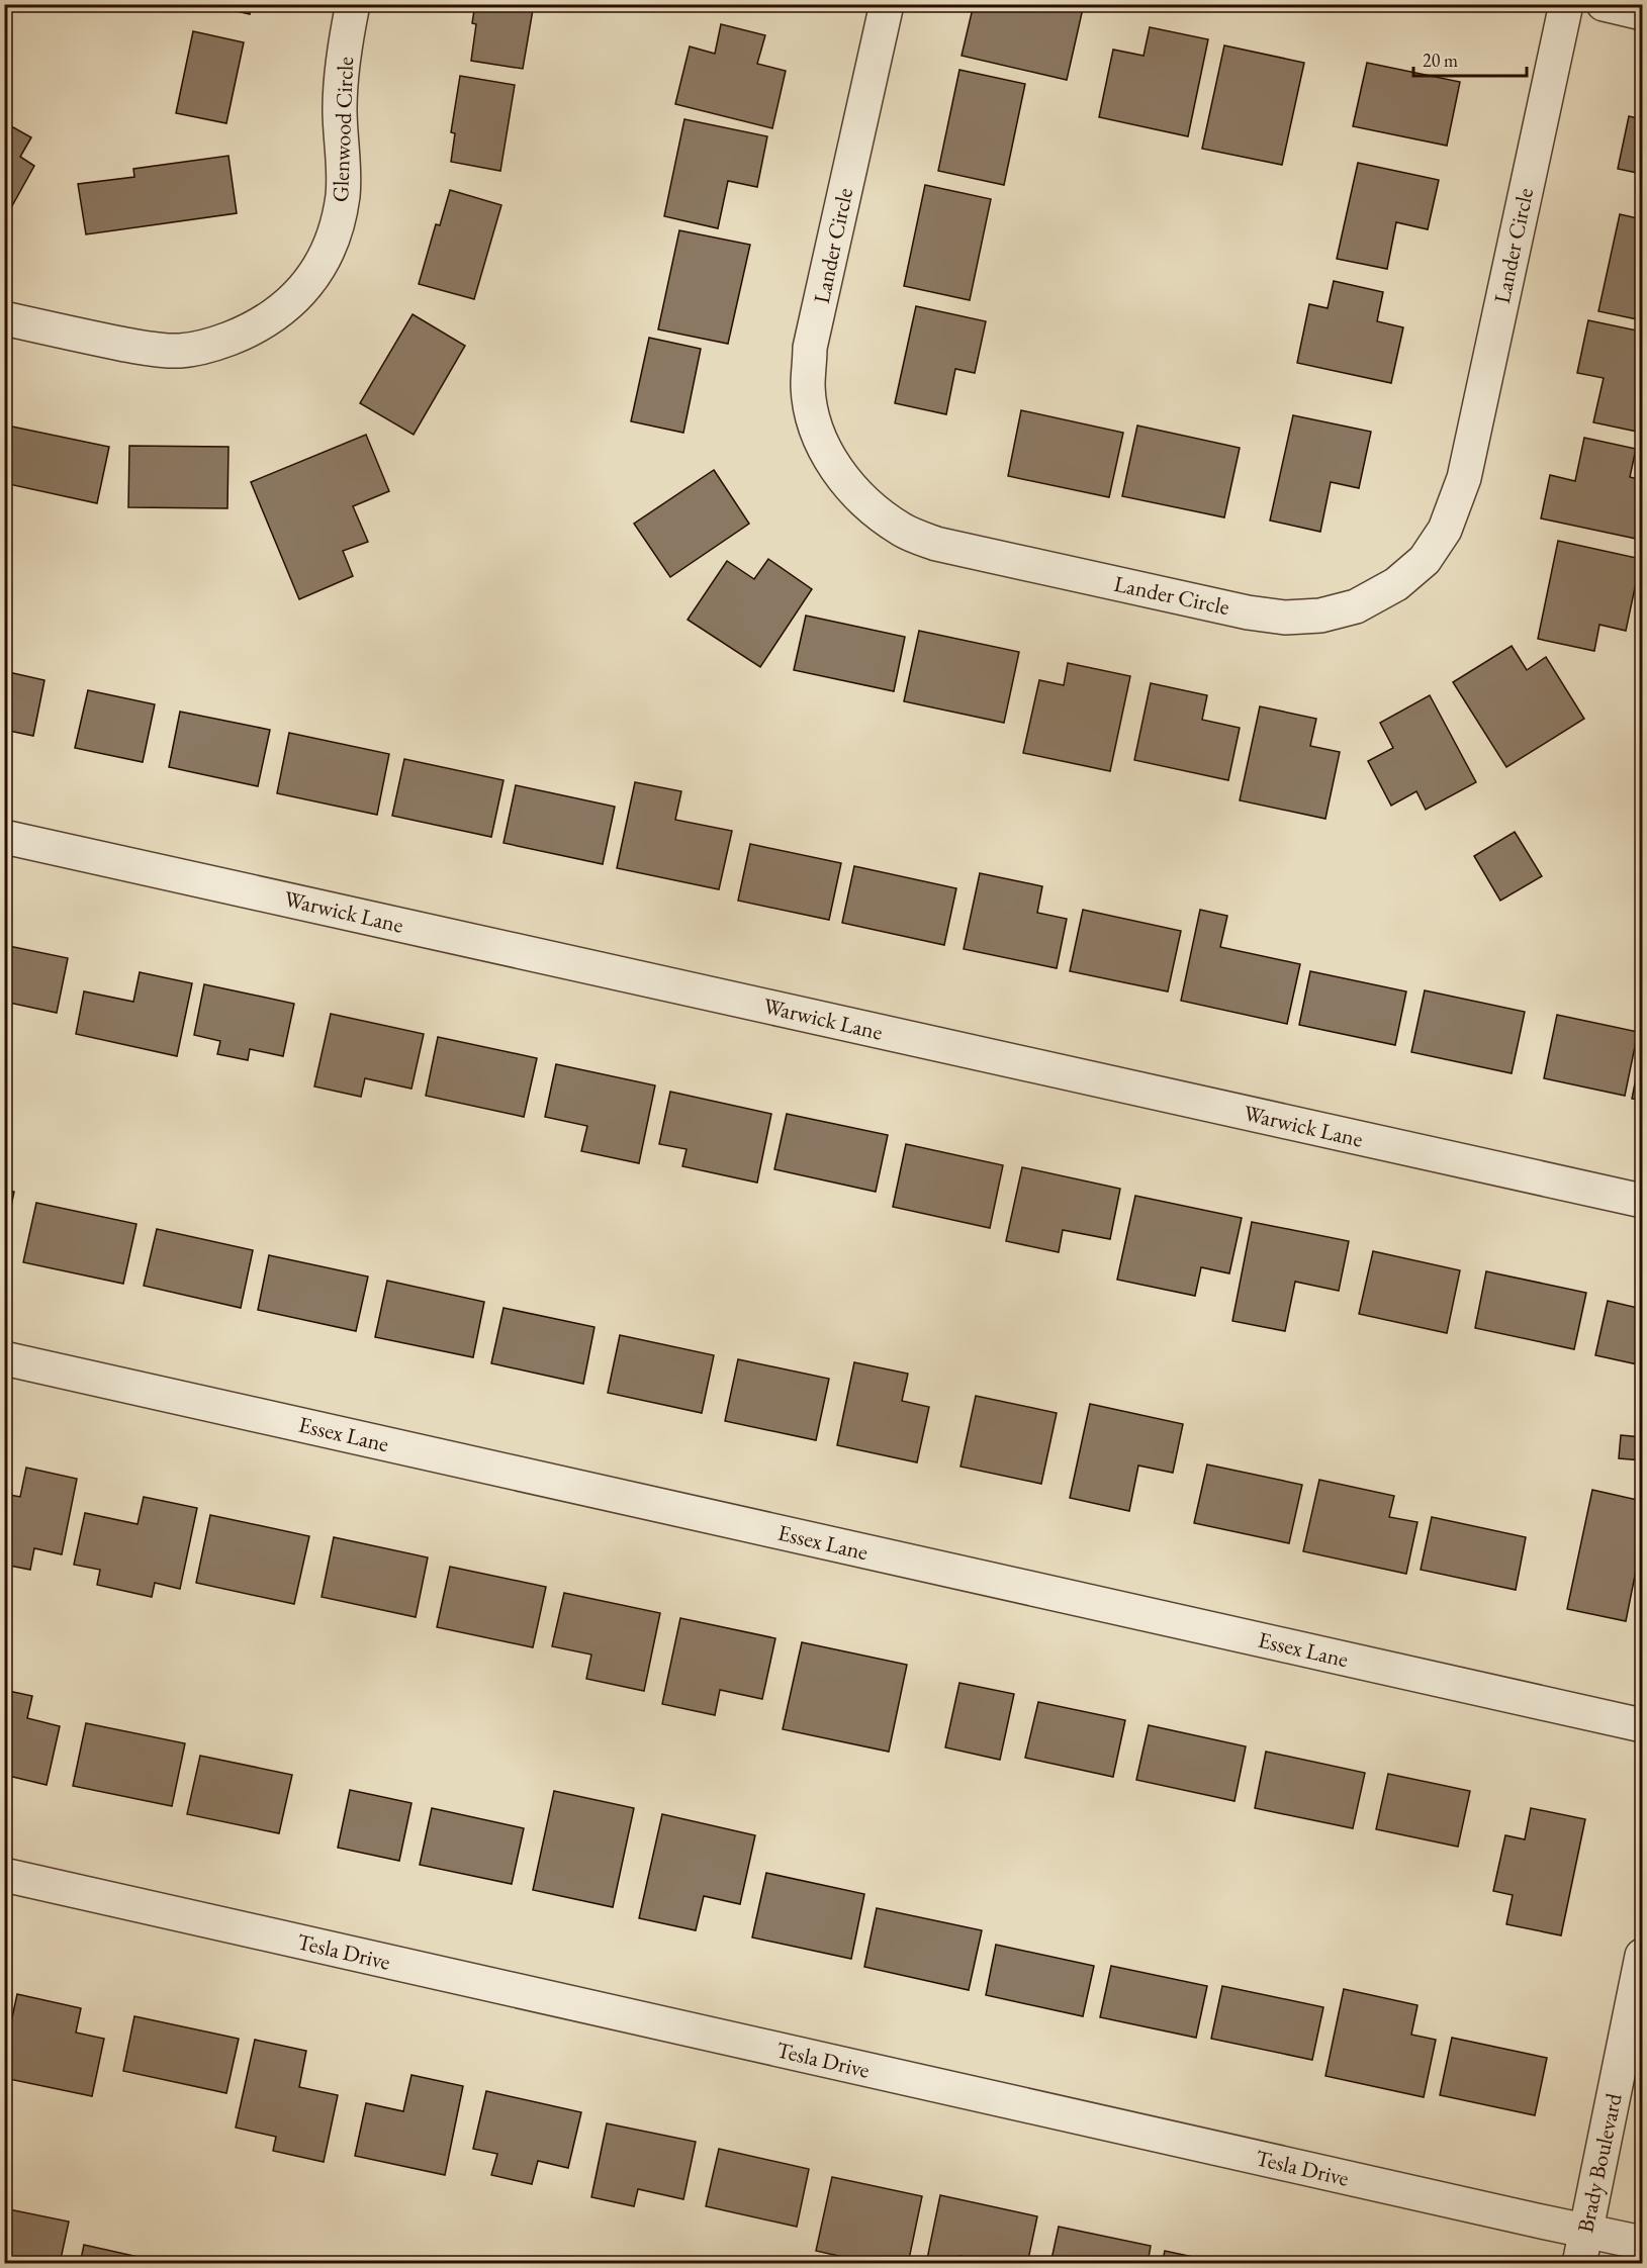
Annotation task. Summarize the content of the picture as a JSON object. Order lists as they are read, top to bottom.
{
  "streets": {
    "street": [
      "Glenwood Circle",
      "Lander Circle",
      "Warwick Lane",
      "Essex Lane",
      "Tesla Drive",
      "Brady Boulevard"
    ]
  },
  "crossings": [
    ["Tesla Drive", "Brady Boulevard"]
  ],
  "scale_bar": "20 m"
}
